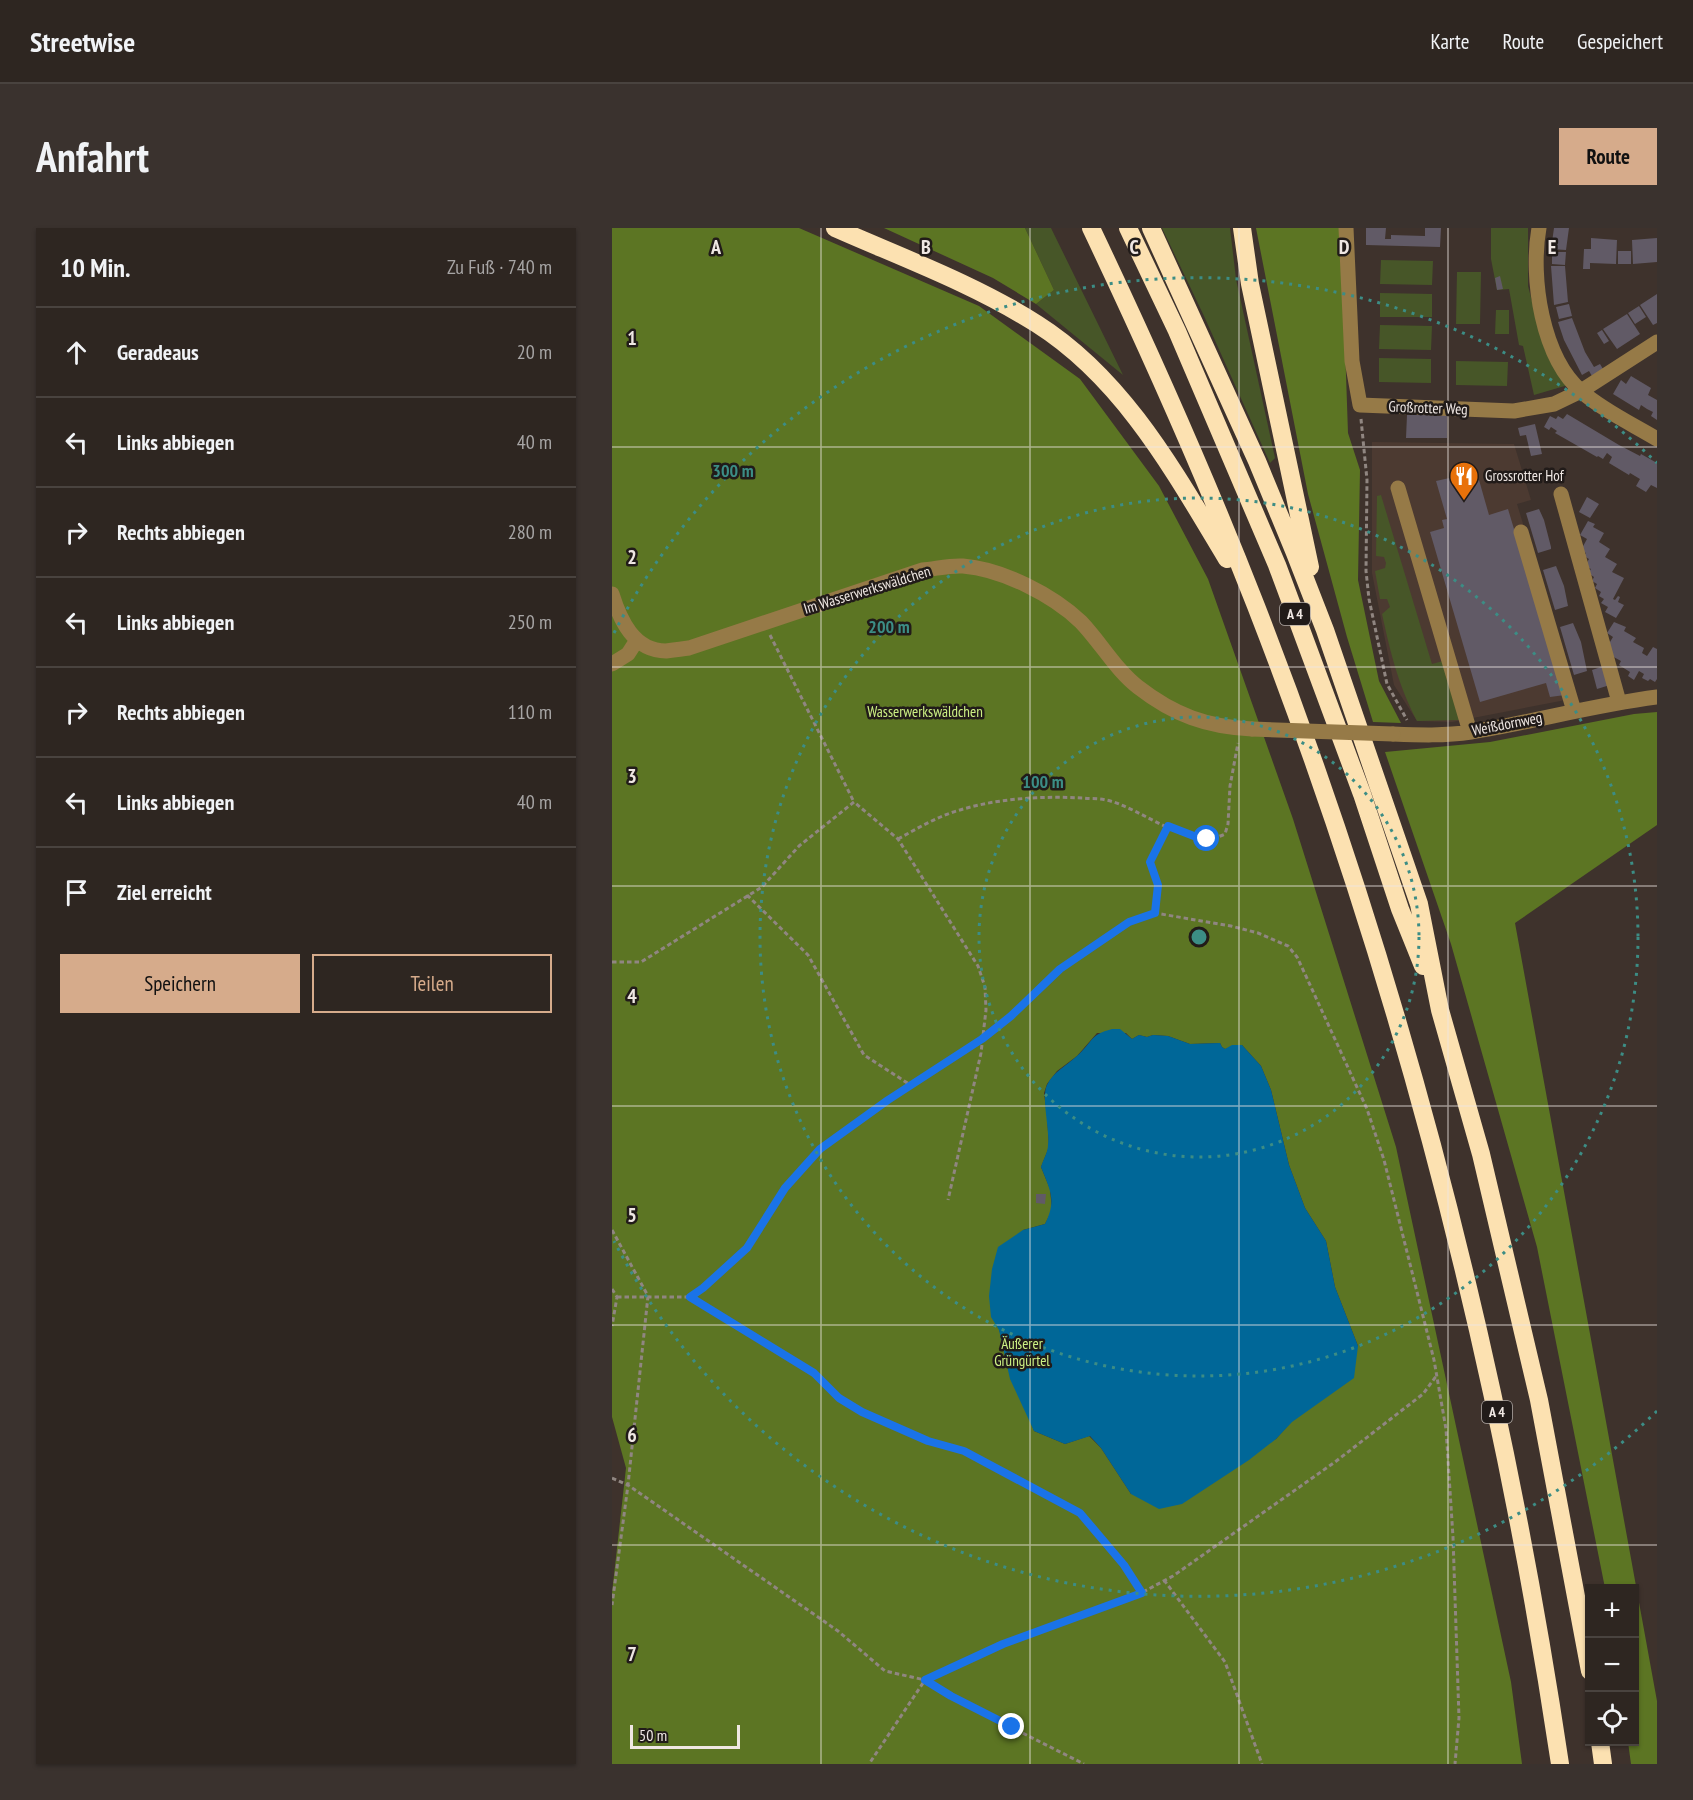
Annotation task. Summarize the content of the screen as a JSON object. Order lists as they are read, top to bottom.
{
  "streets": {
    "highway": ["A 4"],
    "street": ["Großrotter Weg", "Im Wasserwerkswäldchen", "Weißdornweg"]
  },
  "crossings": [
    ["Im Wasserwerkswäldchen", "Weißdornweg"]
  ],
  "parks": ["Wasserwerkswäldchen", "Äußerer Grüngürtel"],
  "places": {
    "restaurant": ["Grossrotter Hof"]
  },
  "scale_bar": "50 m",
  "page": {
    "header": "Streetwise",
    "nav": ["Karte", "Route", "Gespeichert"],
    "buttons": [
      "Route",
      ["Speichern", "Teilen"]
    ],
    "title": "Anfahrt",
    "heading": ["10 Min.", "Zu Fuß · 740 m"],
    "list": [
      ["Geradeaus", "20 m"],
      ["Links abbiegen", "40 m"],
      ["Rechts abbiegen", "280 m"],
      ["Links abbiegen", "250 m"],
      ["Rechts abbiegen", "110 m"],
      ["Links abbiegen", "40 m"],
      "Ziel erreicht"
    ],
    "map_buttons": ["+", "−"],
    "scale": "50 m"
  },
  "grid": {
    "columns": [
      "A",
      "B",
      "C",
      "D",
      "E"
    ],
    "rows": [
      "1",
      "2",
      "3",
      "4",
      "5",
      "6",
      "7"
    ]
  },
  "rings": ["300 m", "200 m", "100 m"]
}
